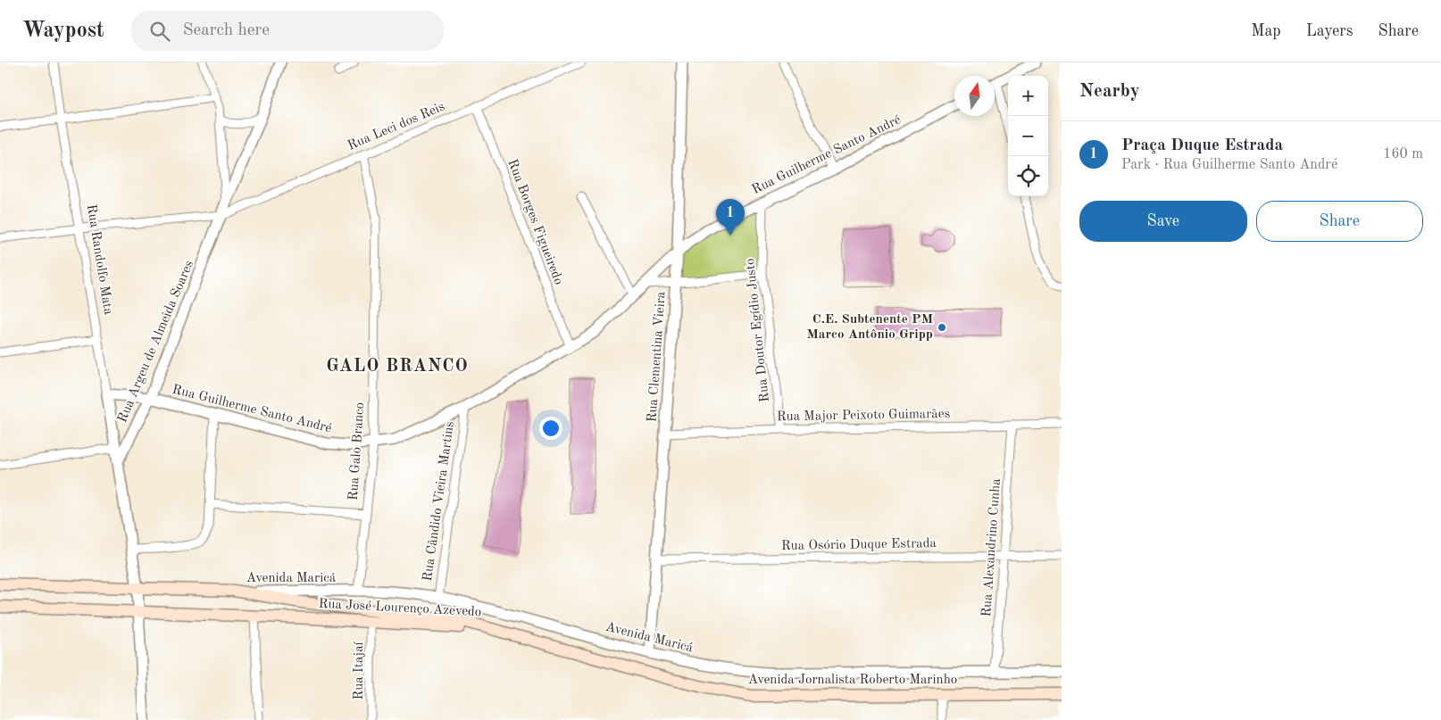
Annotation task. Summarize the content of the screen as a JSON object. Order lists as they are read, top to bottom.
{
  "streets": {
    "main road": ["Rua José Lourenço Azevedo", "Avenida Jornalista Roberto Marinho"],
    "street": [
      "Rua Leci dos Reis",
      "Rua Guilherme Santo André",
      "Rua Borges Figueiredo",
      "Rua Randolfo Mata",
      "Rua Doutor Egídio Justo",
      "Rua Argeu de Almeida Soares",
      "Rua Clementina Vieira",
      "Rua Major Peixoto Guimarães",
      "Rua Galo Branco",
      "Rua Cândido Vieira Martins",
      "Rua Osório Duque Estrada",
      "Rua Alexandrino Cunha",
      "Avenida Maricá",
      "Rua Itajaí"
    ]
  },
  "crossings": [
    ["Rua Leci dos Reis", "Rua Borges Figueiredo"],
    ["Rua Leci dos Reis", "Rua Randolfo Mata"],
    ["Rua Leci dos Reis", "Rua Argeu de Almeida Soares"],
    ["Rua Leci dos Reis", "Rua Galo Branco"],
    ["Rua Guilherme Santo André", "Rua Borges Figueiredo"],
    ["Rua Guilherme Santo André", "Rua Randolfo Mata"],
    ["Rua Guilherme Santo André", "Rua Doutor Egídio Justo"],
    ["Rua Guilherme Santo André", "Rua Argeu de Almeida Soares"],
    ["Rua Guilherme Santo André", "Rua Clementina Vieira"],
    ["Rua Guilherme Santo André", "Rua Galo Branco"],
    ["Rua Guilherme Santo André", "Rua Cândido Vieira Martins"],
    ["Rua Randolfo Mata", "Rua Argeu de Almeida Soares"],
    ["Rua Doutor Egídio Justo", "Rua Major Peixoto Guimarães"],
    ["Rua Clementina Vieira", "Rua Major Peixoto Guimarães"],
    ["Rua Clementina Vieira", "Rua Osório Duque Estrada"],
    ["Rua Clementina Vieira", "Avenida Maricá"],
    ["Rua Major Peixoto Guimarães", "Rua Alexandrino Cunha"],
    ["Rua Galo Branco", "Avenida Maricá"],
    ["Rua Cândido Vieira Martins", "Avenida Maricá"],
    ["Rua Osório Duque Estrada", "Rua Alexandrino Cunha"],
    ["Rua Alexandrino Cunha", "Avenida Maricá"],
    ["Avenida Maricá", "Rua José Lourenço Azevedo"],
    ["Rua José Lourenço Azevedo", "Rua Itajaí"],
    ["Rua José Lourenço Azevedo", "Avenida Jornalista Roberto Marinho"]
  ],
  "districts": ["GALO BRANCO"],
  "places": ["C.E. Subtenente PM Marco Antônio Gripp"],
  "north": "top",
  "page": {
    "header": "Waypost",
    "search": "Search here",
    "nav": ["Map", "Layers", "Share"],
    "heading": "Nearby",
    "map_buttons": ["+", "−"],
    "list": [
      {
        "mark": "1",
        "name": "Praça Duque Estrada",
        "note": "Park · Rua Guilherme Santo André",
        "value": "160 m"
      }
    ],
    "buttons": ["Save", "Share"],
    "pins": "1"
  }
}
